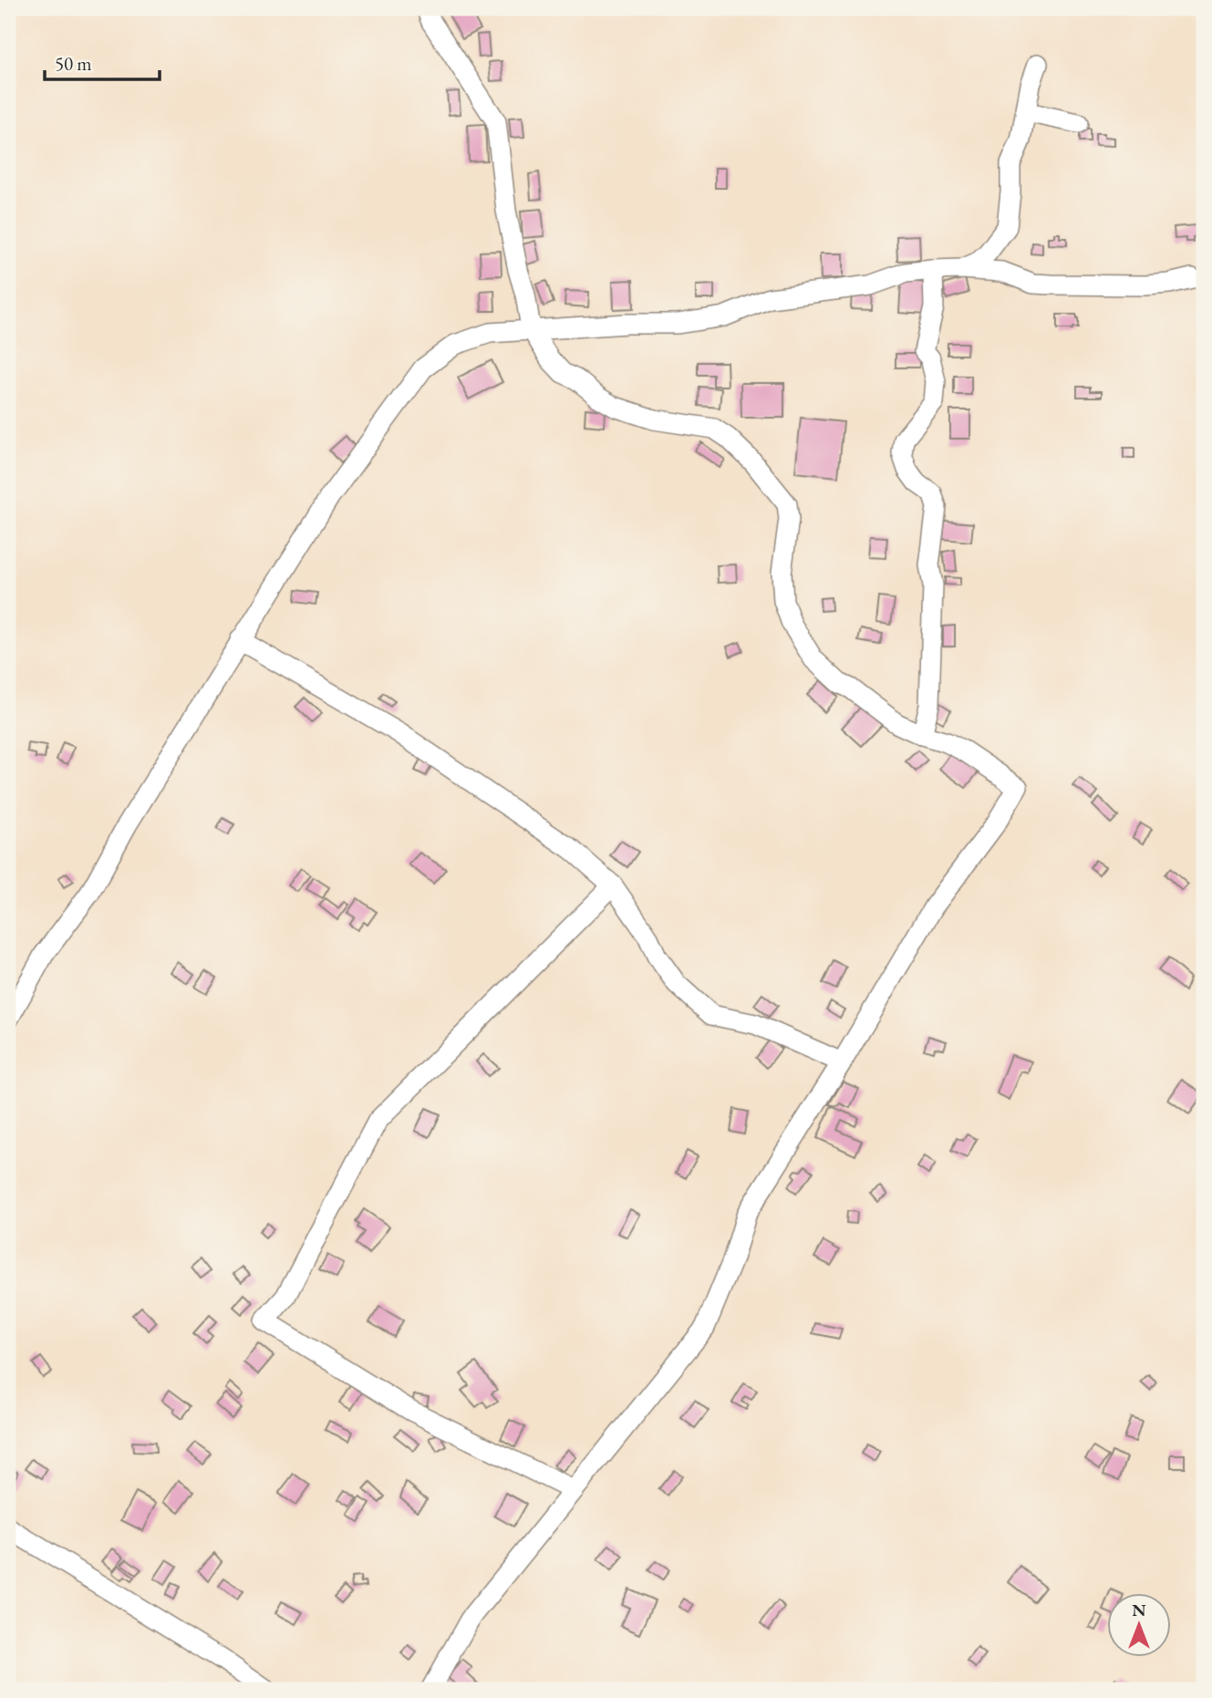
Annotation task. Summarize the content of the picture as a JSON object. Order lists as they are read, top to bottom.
{
  "scale_bar": "50 m",
  "north": "top"
}
